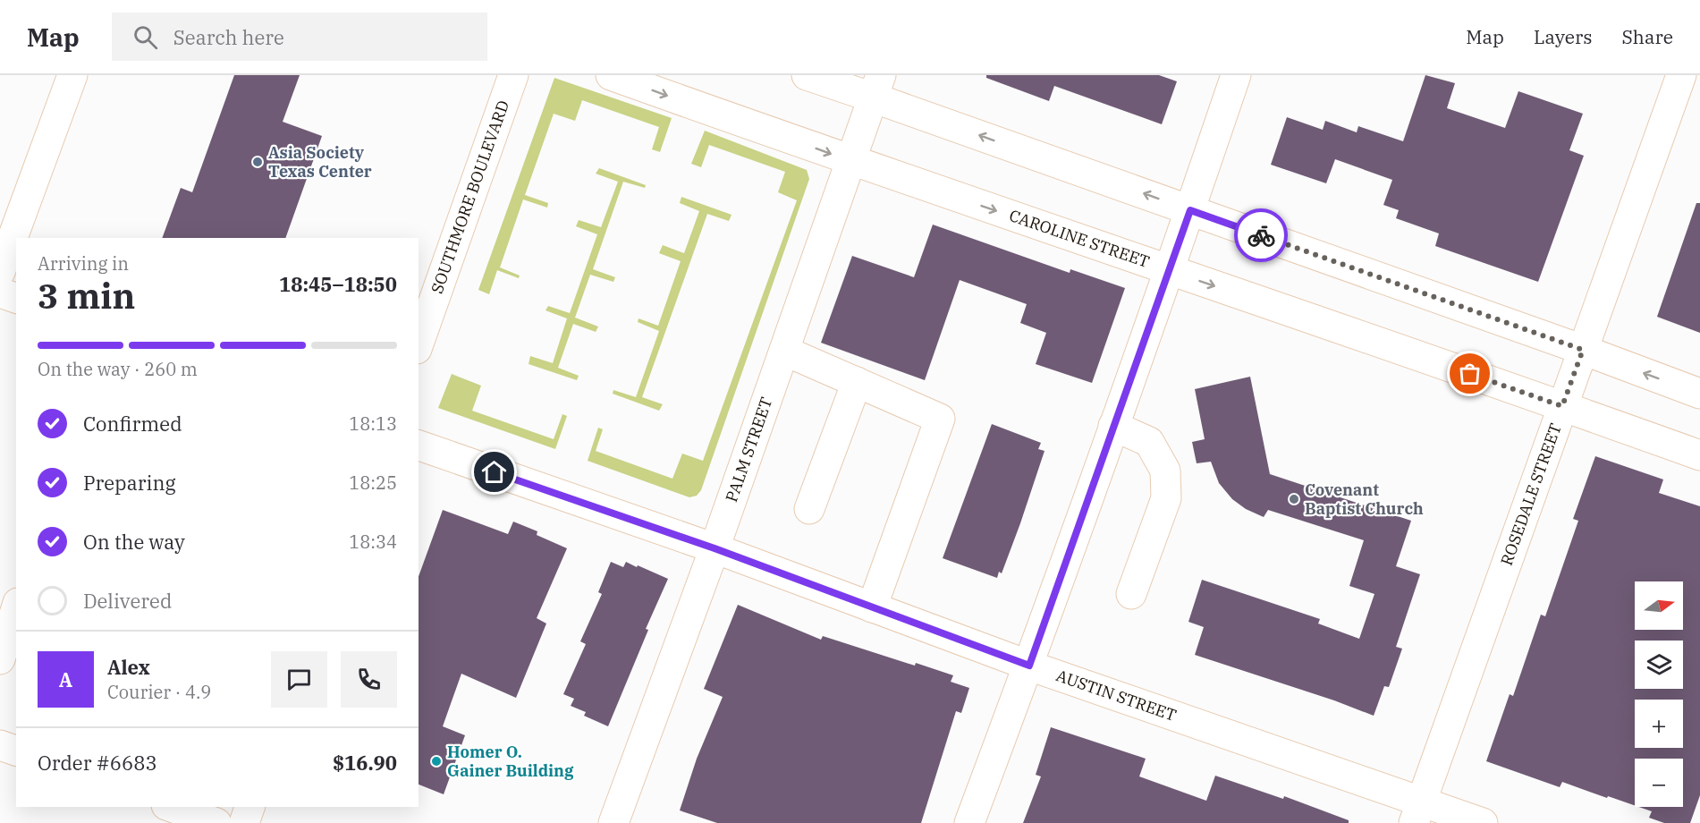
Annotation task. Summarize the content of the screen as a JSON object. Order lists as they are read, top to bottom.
{
  "streets": {
    "street": [
      "SOUTHMORE BOULEVARD",
      "CAROLINE STREET",
      "PALM STREET",
      "ROSEDALE STREET",
      "AUSTIN STREET"
    ]
  },
  "crossings": [
    ["CAROLINE STREET", "PALM STREET"],
    ["CAROLINE STREET", "ROSEDALE STREET"],
    ["PALM STREET", "AUSTIN STREET"],
    ["ROSEDALE STREET", "AUSTIN STREET"]
  ],
  "places": ["Asia Society Texas Center", "Covenant Baptist Church", "Homer O. Gainer Building"],
  "north": "right",
  "page": {
    "header": "Map",
    "search": "Search here",
    "nav": ["Map", "Layers", "Share"],
    "heading": ["3 min", "Arriving in", "18:45–18:50"],
    "panel": [
      "Alex",
      "Courier · 4.9",
      "Order #6683",
      "$16.90"
    ],
    "bar": "On the way · 260 m",
    "list": [
      ["Confirmed", "18:13"],
      ["Preparing", "18:25"],
      ["On the way", "18:34"],
      "Delivered"
    ],
    "map_buttons": ["+", "−"],
    "round": "A"
  }
}
